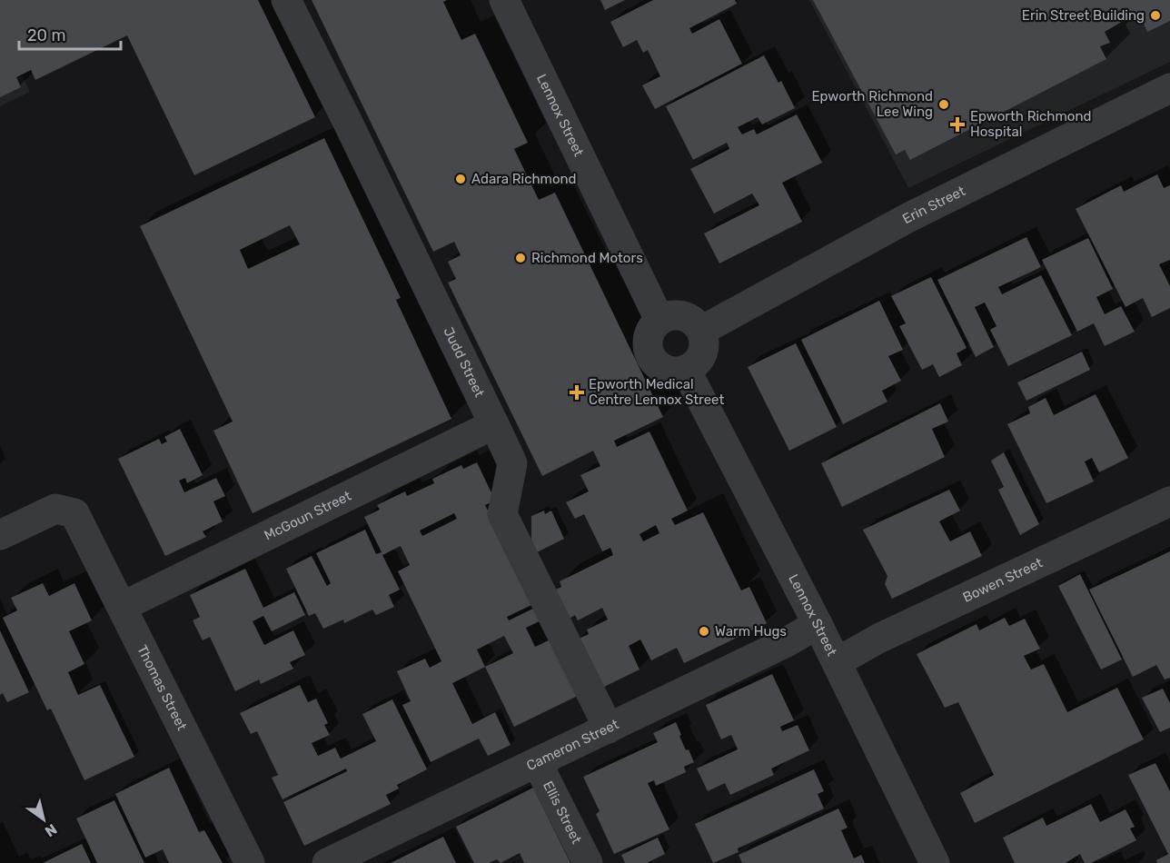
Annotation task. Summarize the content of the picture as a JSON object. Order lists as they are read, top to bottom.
{
  "streets": {
    "street": [
      "Lennox Street",
      "Erin Street",
      "Judd Street",
      "McGoun Street",
      "Bowen Street",
      "Thomas Street",
      "Cameron Street",
      "Ellis Street"
    ]
  },
  "crossings": [
    ["Lennox Street", "Erin Street"],
    ["Lennox Street", "Bowen Street"],
    ["Lennox Street", "Cameron Street"],
    ["Judd Street", "McGoun Street"],
    ["Judd Street", "Cameron Street"],
    ["McGoun Street", "Thomas Street"],
    ["Cameron Street", "Ellis Street"]
  ],
  "places": {
    "other": [
      "Erin Street Building",
      "Epworth Richmond Lee Wing",
      "Adara Richmond",
      "Richmond Motors",
      "Warm Hugs"
    ],
    "health": ["Epworth Richmond Hospital", "Epworth Medical Centre Lennox Street"]
  },
  "scale_bar": "20 m",
  "north": "bottom right"
}
